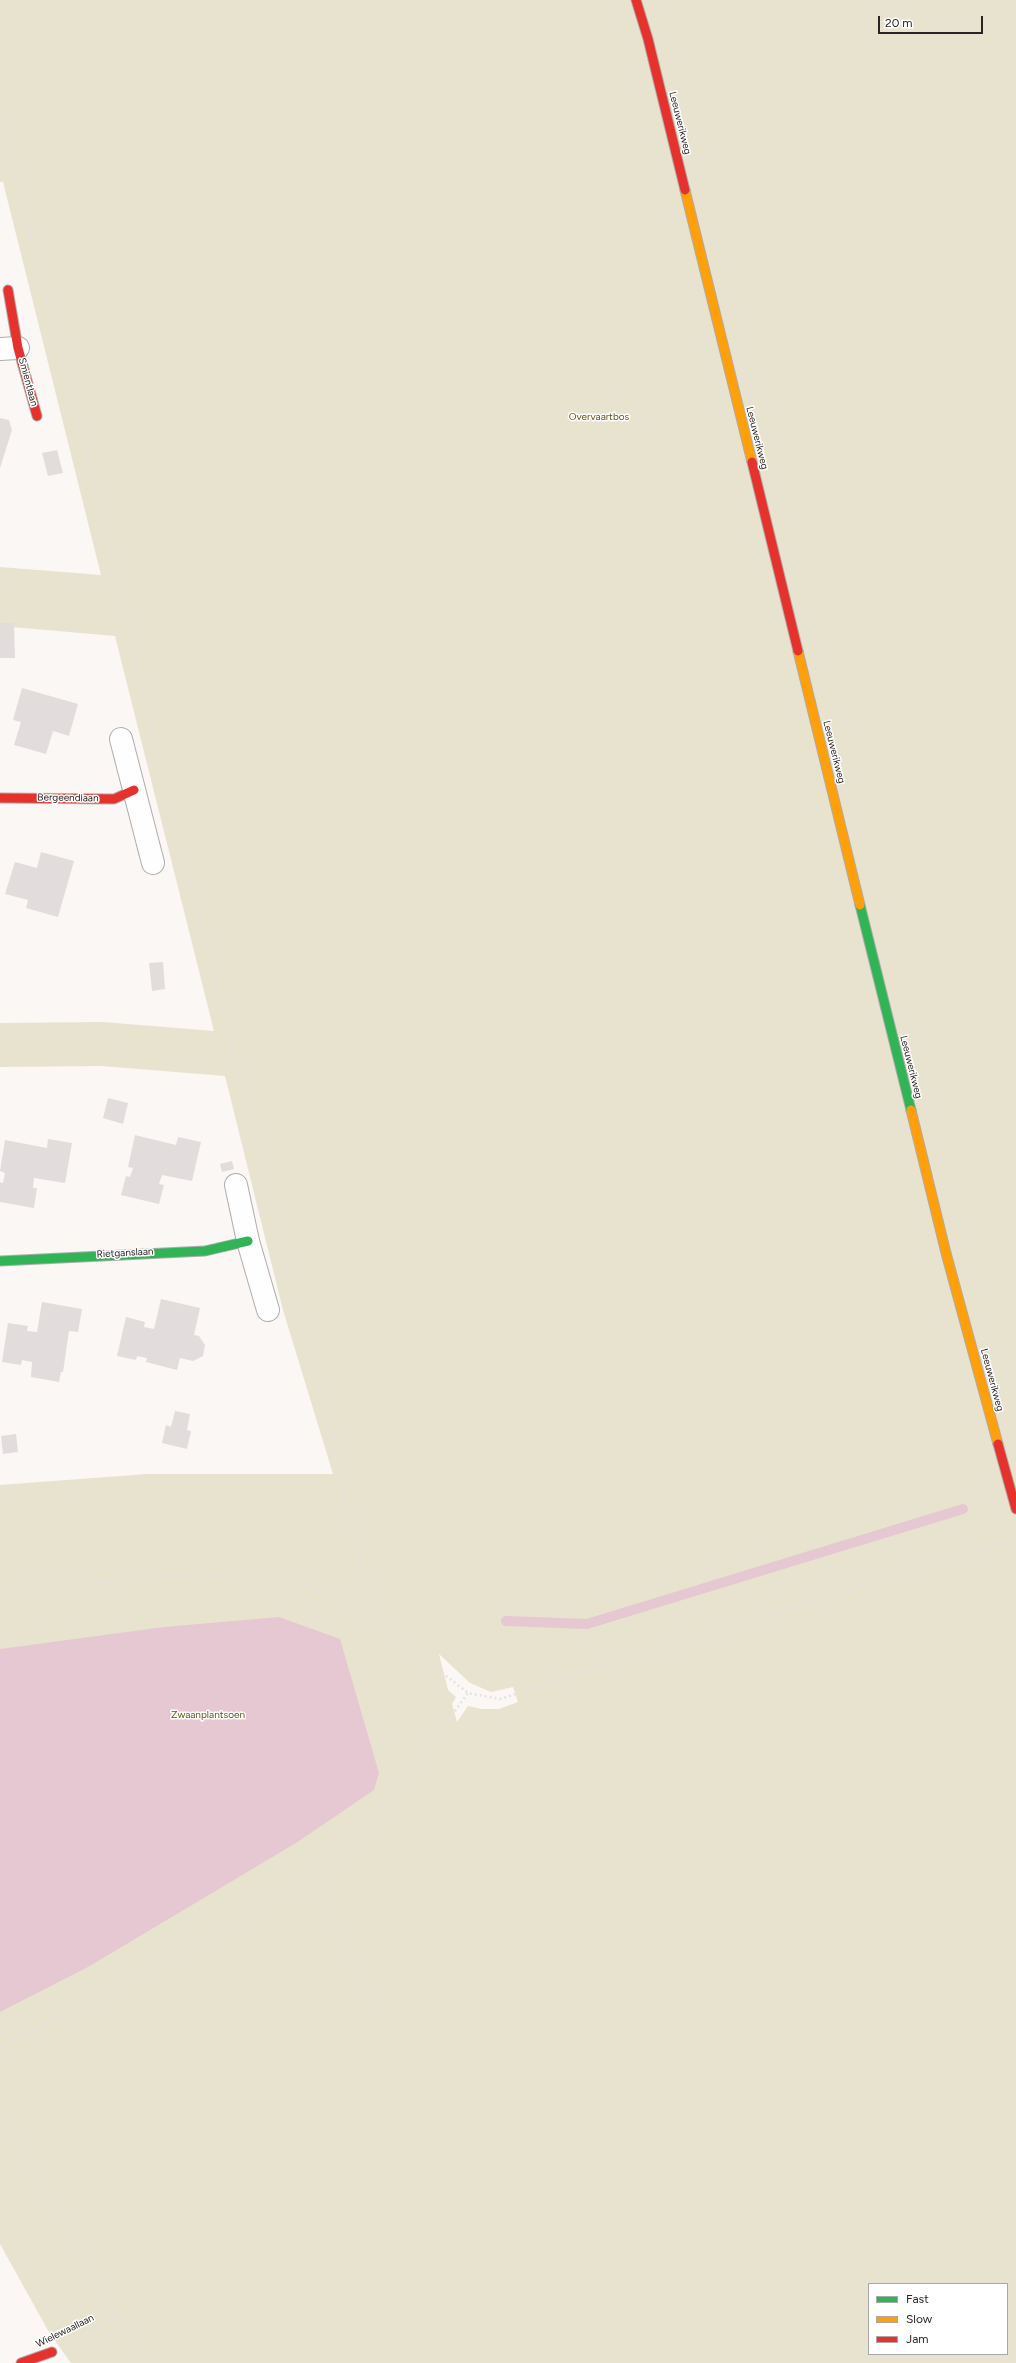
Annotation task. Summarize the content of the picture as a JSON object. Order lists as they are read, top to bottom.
{
  "streets": {
    "street": [
      "Leeuwerikweg",
      "Smientlaan",
      "Bergeendlaan",
      "Rietganslaan",
      "Wielewaallaan"
    ]
  },
  "parks": ["Overvaartbos", "Zwaanplantsoen"],
  "legend": ["Fast", "Slow", "Jam"],
  "scale_bar": "20 m"
}
